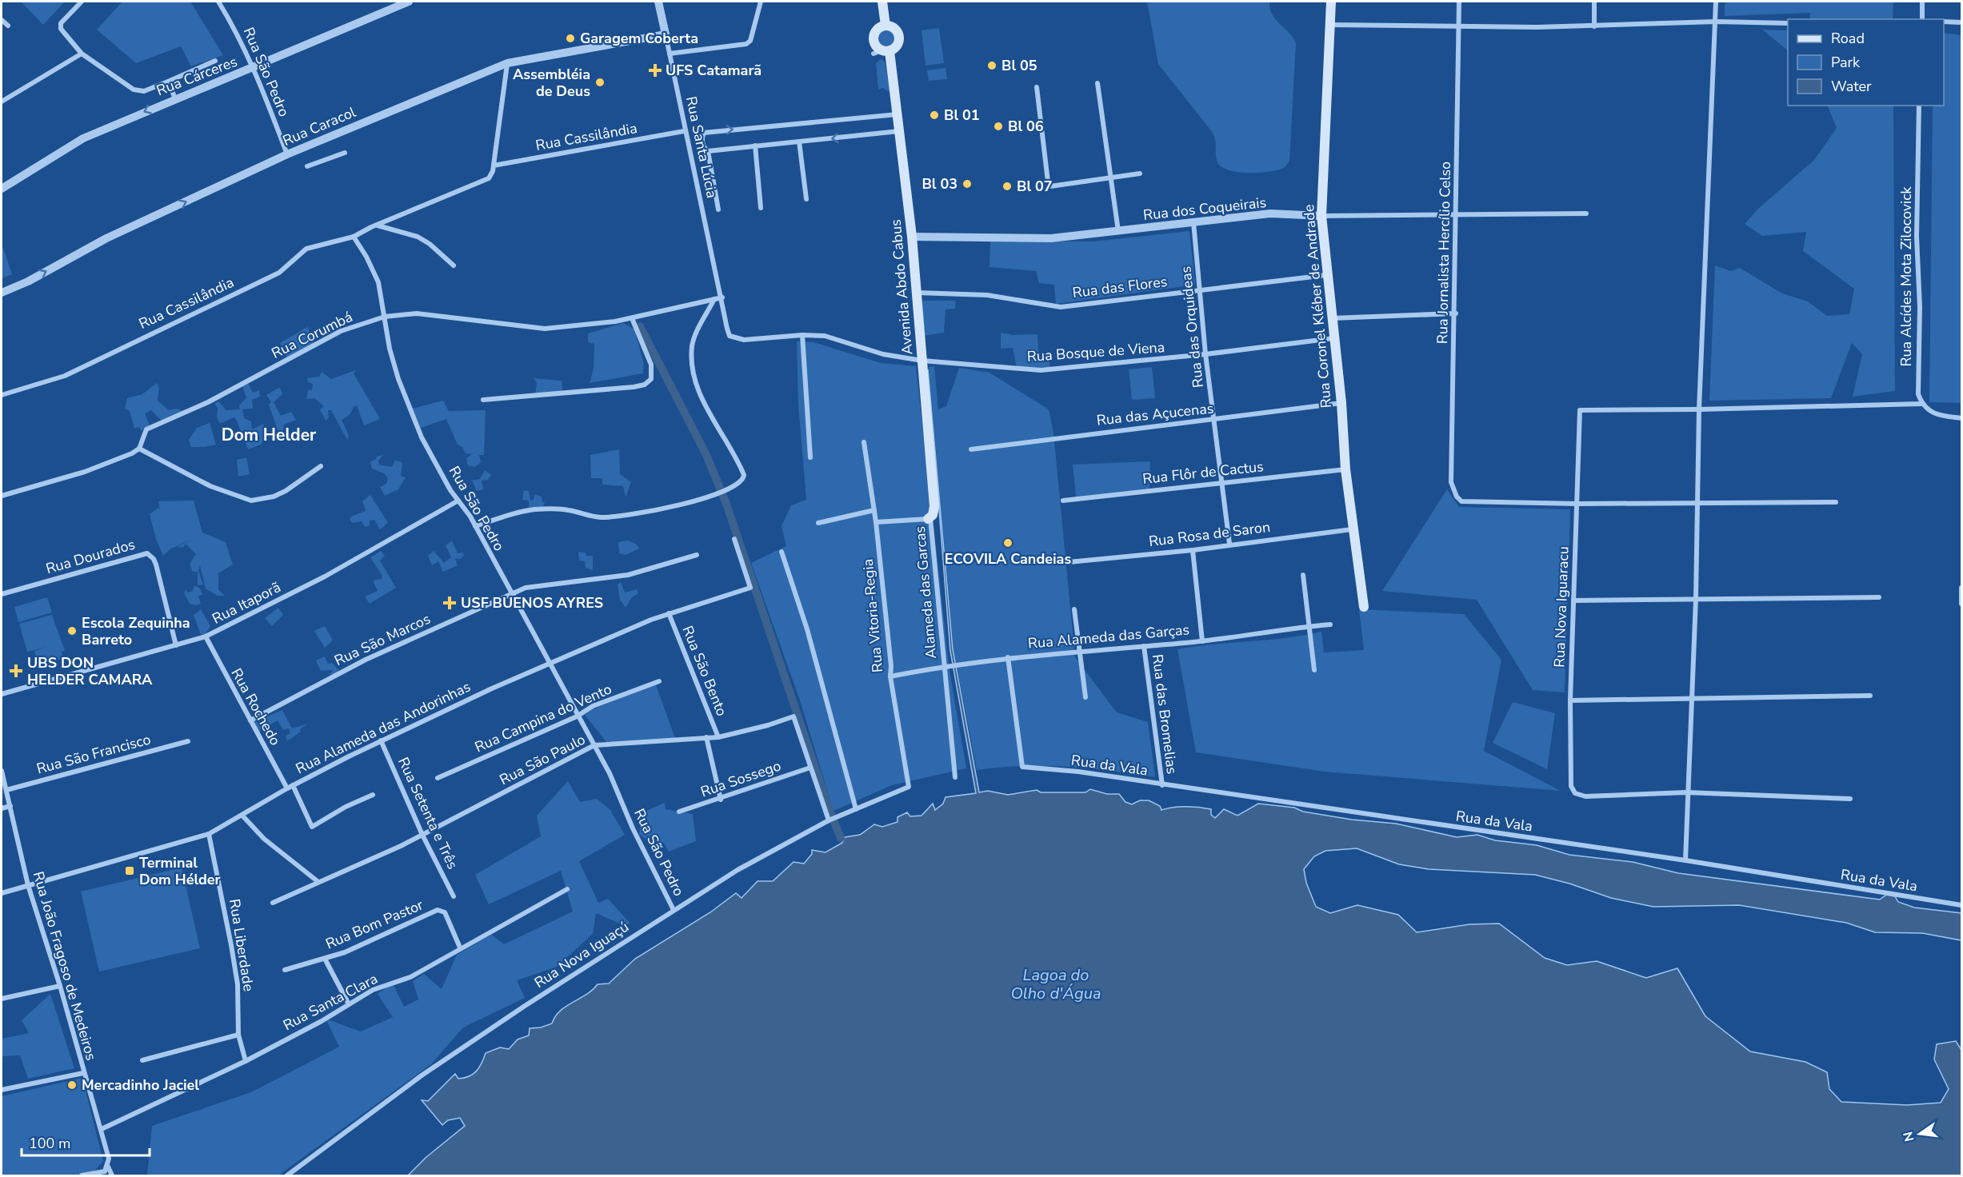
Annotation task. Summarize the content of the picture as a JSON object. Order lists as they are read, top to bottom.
{
  "streets": {
    "main road": ["Avenida Abdo Cabus", "Rua Coronel Kléber de Andrade"],
    "street": [
      "Rua São Pedro",
      "Rua Cárceres",
      "Rua Caracol",
      "Rua Cassilândia",
      "Rua Santa Lúcia",
      "Rua dos Coqueirais",
      "Rua Jornalista Hercílio Celso",
      "Rua Alcídes Mota Zilocovick",
      "Rua das Flores",
      "Rua das Orquideas",
      "Rua Corumbá",
      "Rua Bosque de Viena",
      "Rua das Açucenas",
      "Rua Flôr de Cactus",
      "Rua Rosa de Saron",
      "Rua Dourados",
      "Alameda das Garcas",
      "Rua Itaporã",
      "Rua Nova Iguaracu",
      "Rua Vitoria-Regia",
      "Rua Alameda das Garças",
      "Rua São Marcos",
      "Rua São Bento",
      "Rua Rochedo",
      "Rua das Bromelias",
      "Rua Campina do Vento",
      "Rua Alameda das Andorinhas",
      "Rua São Francisco",
      "Rua São Paulo",
      "Rua da Vala",
      "Rua Sossego",
      "Rua Setenta e Três",
      "Rua Bom Pastor",
      "Rua Liberdade",
      "Rua Nova Iguaçú",
      "Rua João Fragoso de Medeiros",
      "Rua Santa Clara"
    ]
  },
  "crossings": [
    ["Rua São Pedro", "Rua Cárceres"],
    ["Rua São Pedro", "Rua Caracol"],
    ["Rua São Pedro", "Rua Cassilândia"],
    ["Rua São Pedro", "Rua Corumbá"],
    ["Rua São Pedro", "Rua Itaporã"],
    ["Rua São Pedro", "Rua São Marcos"],
    ["Rua São Pedro", "Rua Campina do Vento"],
    ["Rua São Pedro", "Rua Alameda das Andorinhas"],
    ["Rua São Pedro", "Rua São Paulo"],
    ["Rua São Pedro", "Rua Nova Iguaçú"],
    ["Rua Caracol", "Rua Santa Lúcia"],
    ["Rua Cassilândia", "Rua Santa Lúcia"],
    ["Rua Santa Lúcia", "Rua Corumbá"],
    ["Rua Santa Lúcia", "Rua Bosque de Viena"],
    ["Rua dos Coqueirais", "Rua Jornalista Hercílio Celso"],
    ["Rua dos Coqueirais", "Avenida Abdo Cabus"],
    ["Rua dos Coqueirais", "Rua Coronel Kléber de Andrade"],
    ["Rua dos Coqueirais", "Rua das Orquideas"],
    ["Rua Jornalista Hercílio Celso", "Rua Nova Iguaracu"],
    ["Avenida Abdo Cabus", "Rua das Flores"],
    ["Avenida Abdo Cabus", "Rua Bosque de Viena"],
    ["Avenida Abdo Cabus", "Alameda das Garcas"],
    ["Rua das Flores", "Rua Coronel Kléber de Andrade"],
    ["Rua das Flores", "Rua das Orquideas"],
    ["Rua Coronel Kléber de Andrade", "Rua Bosque de Viena"],
    ["Rua Coronel Kléber de Andrade", "Rua das Açucenas"],
    ["Rua Coronel Kléber de Andrade", "Rua Flôr de Cactus"],
    ["Rua Coronel Kléber de Andrade", "Rua Rosa de Saron"],
    ["Rua das Orquideas", "Rua Bosque de Viena"],
    ["Rua das Orquideas", "Rua das Açucenas"],
    ["Rua das Orquideas", "Rua Flôr de Cactus"],
    ["Rua das Orquideas", "Rua Rosa de Saron"],
    ["Rua Corumbá", "Rua Bosque de Viena"],
    ["Rua Dourados", "Rua Itaporã"],
    ["Alameda das Garcas", "Rua Alameda das Garças"],
    ["Rua Itaporã", "Rua Rochedo"],
    ["Rua Vitoria-Regia", "Rua Alameda das Garças"],
    ["Rua Vitoria-Regia", "Rua Nova Iguaçú"],
    ["Rua Alameda das Garças", "Rua das Bromelias"],
    ["Rua Alameda das Garças", "Rua da Vala"],
    ["Rua São Marcos", "Rua Rochedo"],
    ["Rua São Bento", "Rua Alameda das Andorinhas"],
    ["Rua São Bento", "Rua São Paulo"],
    ["Rua Rochedo", "Rua Alameda das Andorinhas"],
    ["Rua das Bromelias", "Rua da Vala"],
    ["Rua Alameda das Andorinhas", "Rua Setenta e Três"],
    ["Rua Alameda das Andorinhas", "Rua Liberdade"],
    ["Rua Alameda das Andorinhas", "Rua João Fragoso de Medeiros"],
    ["Rua São Francisco", "Rua João Fragoso de Medeiros"],
    ["Rua São Paulo", "Rua Sossego"],
    ["Rua São Paulo", "Rua Setenta e Três"],
    ["Rua Bom Pastor", "Rua Santa Clara"],
    ["Rua Liberdade", "Rua Santa Clara"],
    ["Rua João Fragoso de Medeiros", "Rua Santa Clara"]
  ],
  "one_way": ["Rua Caracol"],
  "districts": ["Dom Helder"],
  "water": ["Lagoa do Olho d'Água"],
  "places": {
    "other": [
      "Garagem Coberta",
      "Bl 05",
      "Assembléia de Deus",
      "Bl 01",
      "Bl 06",
      "Bl 03",
      "Bl 07",
      "ECOVILA Candeias",
      "Escola Zequinha Barreto",
      "Mercadinho Jaciel"
    ],
    "health": ["UFS Catamarã", "USF BUENOS AYRES", "UBS DON HELDER CAMARA"],
    "transit": ["Terminal Dom Hélder"]
  },
  "legend": ["Road", "Park", "Water"],
  "scale_bar": "100 m",
  "north": "left"
}
